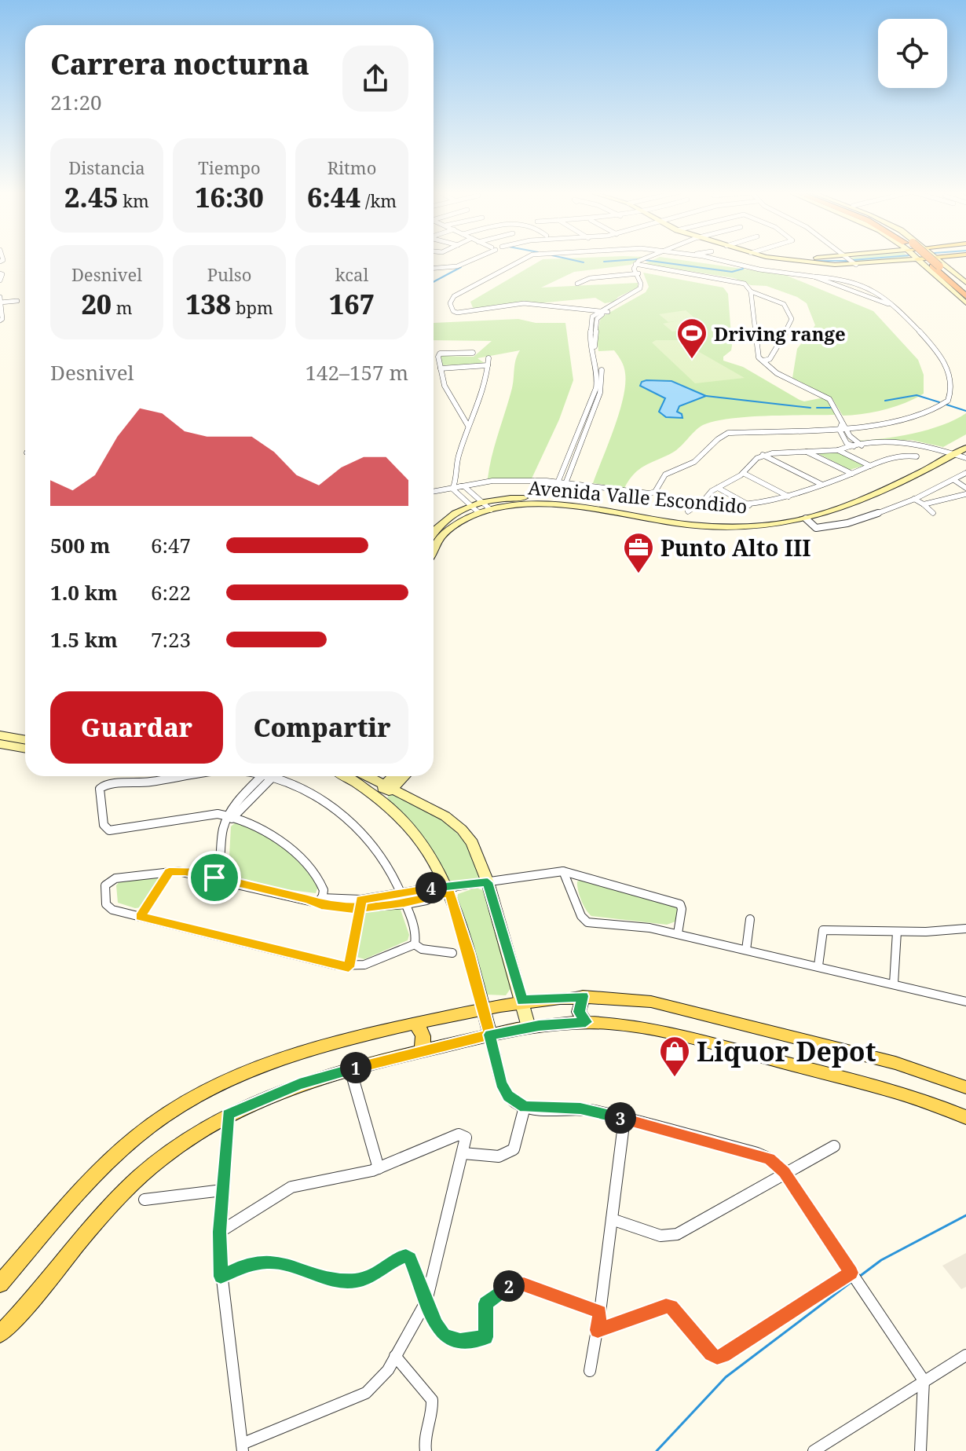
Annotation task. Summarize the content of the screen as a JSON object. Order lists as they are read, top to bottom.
{
  "streets": {
    "main road": ["Avenida Valle Escondido"]
  },
  "places": {
    "sports": ["Driving range"],
    "office": ["Punto Alto III"],
    "shop": ["Liquor Depot"]
  },
  "page": {
    "heading": ["Carrera nocturna", "21:20"],
    "stats": [
      ["Distancia", "2.45 km"],
      ["Tiempo", "16:30"],
      ["Ritmo", "6:44 /km"],
      ["Desnivel", "20 m"],
      ["Pulso", "138 bpm"],
      ["kcal", "167"]
    ],
    "chart": ["Desnivel", "142–157 m"],
    "list": [
      {
        "name": "500 m",
        "note": "6:47"
      },
      {
        "name": "1.0 km",
        "note": "6:22"
      },
      {
        "name": "1.5 km",
        "note": "7:23"
      }
    ],
    "buttons": ["Guardar", "Compartir"],
    "pins": [
      "4",
      "1",
      "3",
      "2"
    ]
  }
}
